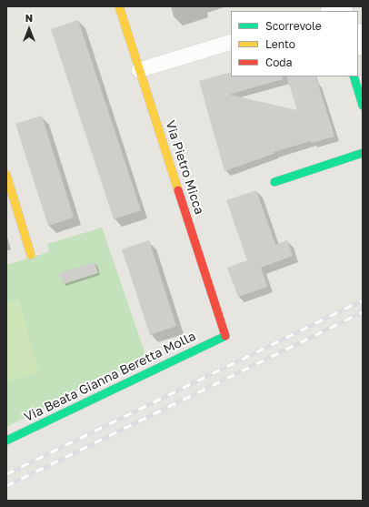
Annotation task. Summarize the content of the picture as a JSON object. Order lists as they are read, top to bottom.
{
  "streets": {
    "street": ["Via Pietro Micca", "Via Beata Gianna Beretta Molla"]
  },
  "crossings": [
    ["Via Pietro Micca", "Via Beata Gianna Beretta Molla"]
  ],
  "legend": ["Scorrevole", "Lento", "Coda"],
  "north": "top"
}
